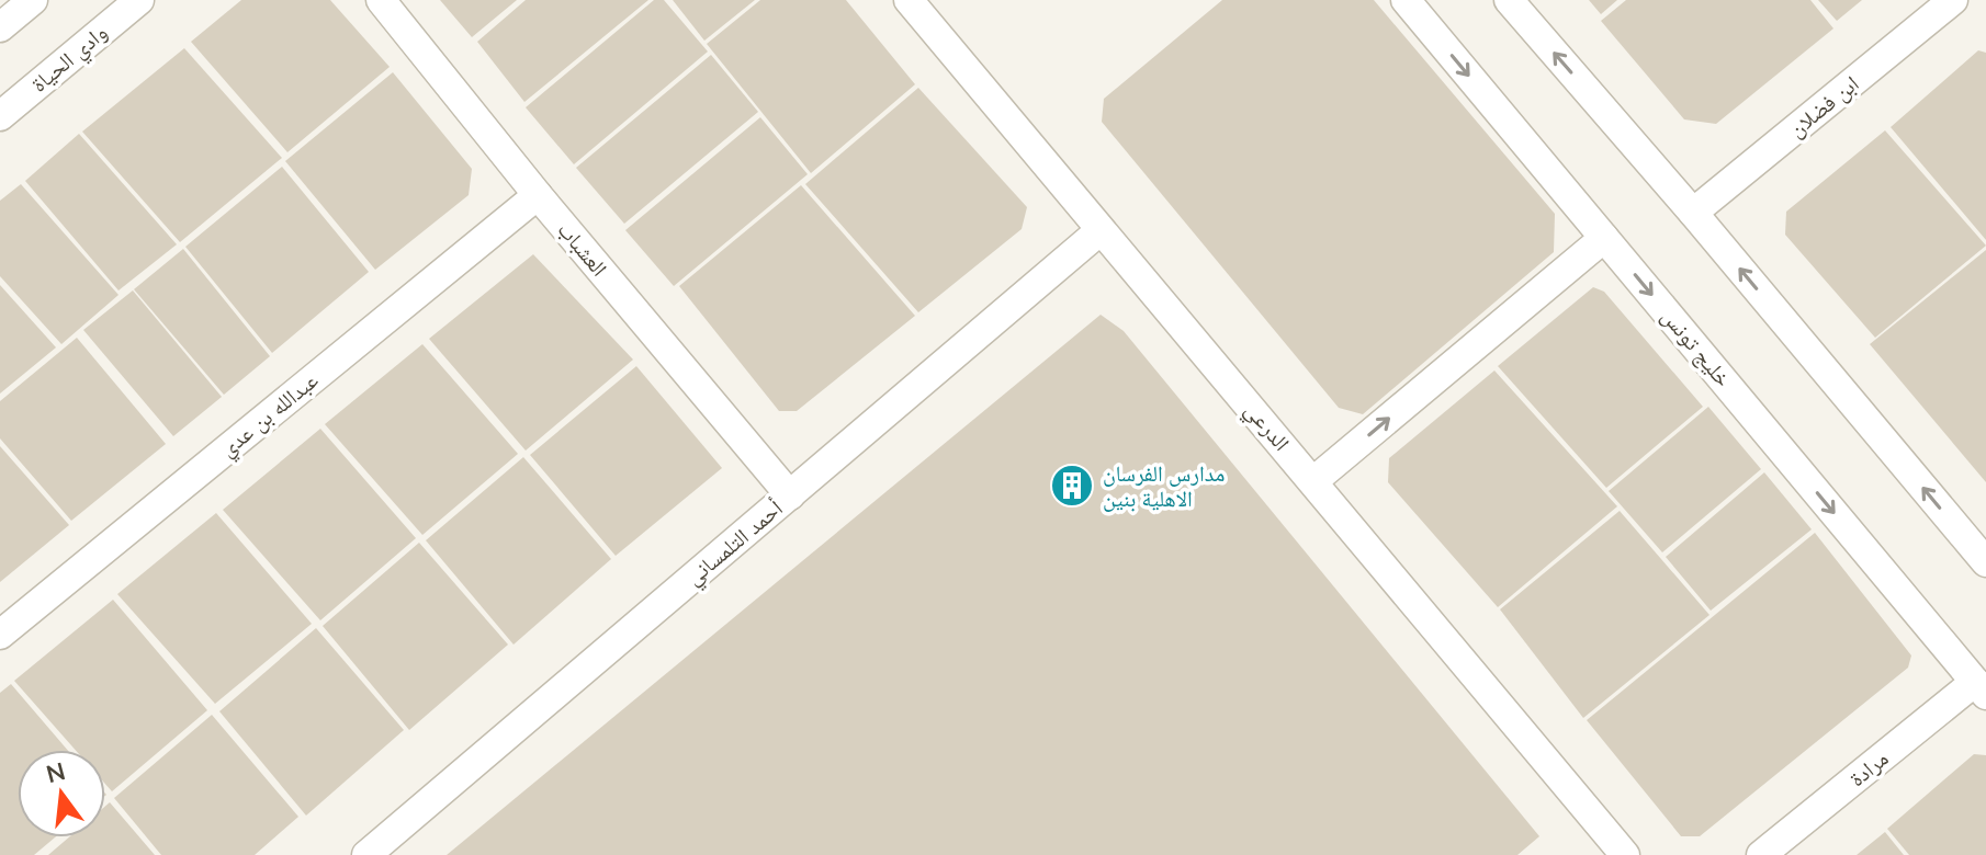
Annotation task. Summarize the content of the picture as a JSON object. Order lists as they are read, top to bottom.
{
  "streets": {
    "street": [
      "وادي الحياة",
      "ابن فضلان",
      "العشباب",
      "خليج تونس",
      "عبدالله بن عدي",
      "الدرعي",
      "أحمد التلمساني",
      "مرادة"
    ]
  },
  "crossings": [
    ["العشباب", "عبدالله بن عدي"],
    ["العشباب", "أحمد التلمساني"],
    ["خليج تونس", "مرادة"],
    ["الدرعي", "أحمد التلمساني"]
  ],
  "places": {
    "building": ["مدارس الفرسان الاهلية بنين"]
  },
  "north": "top"
}
